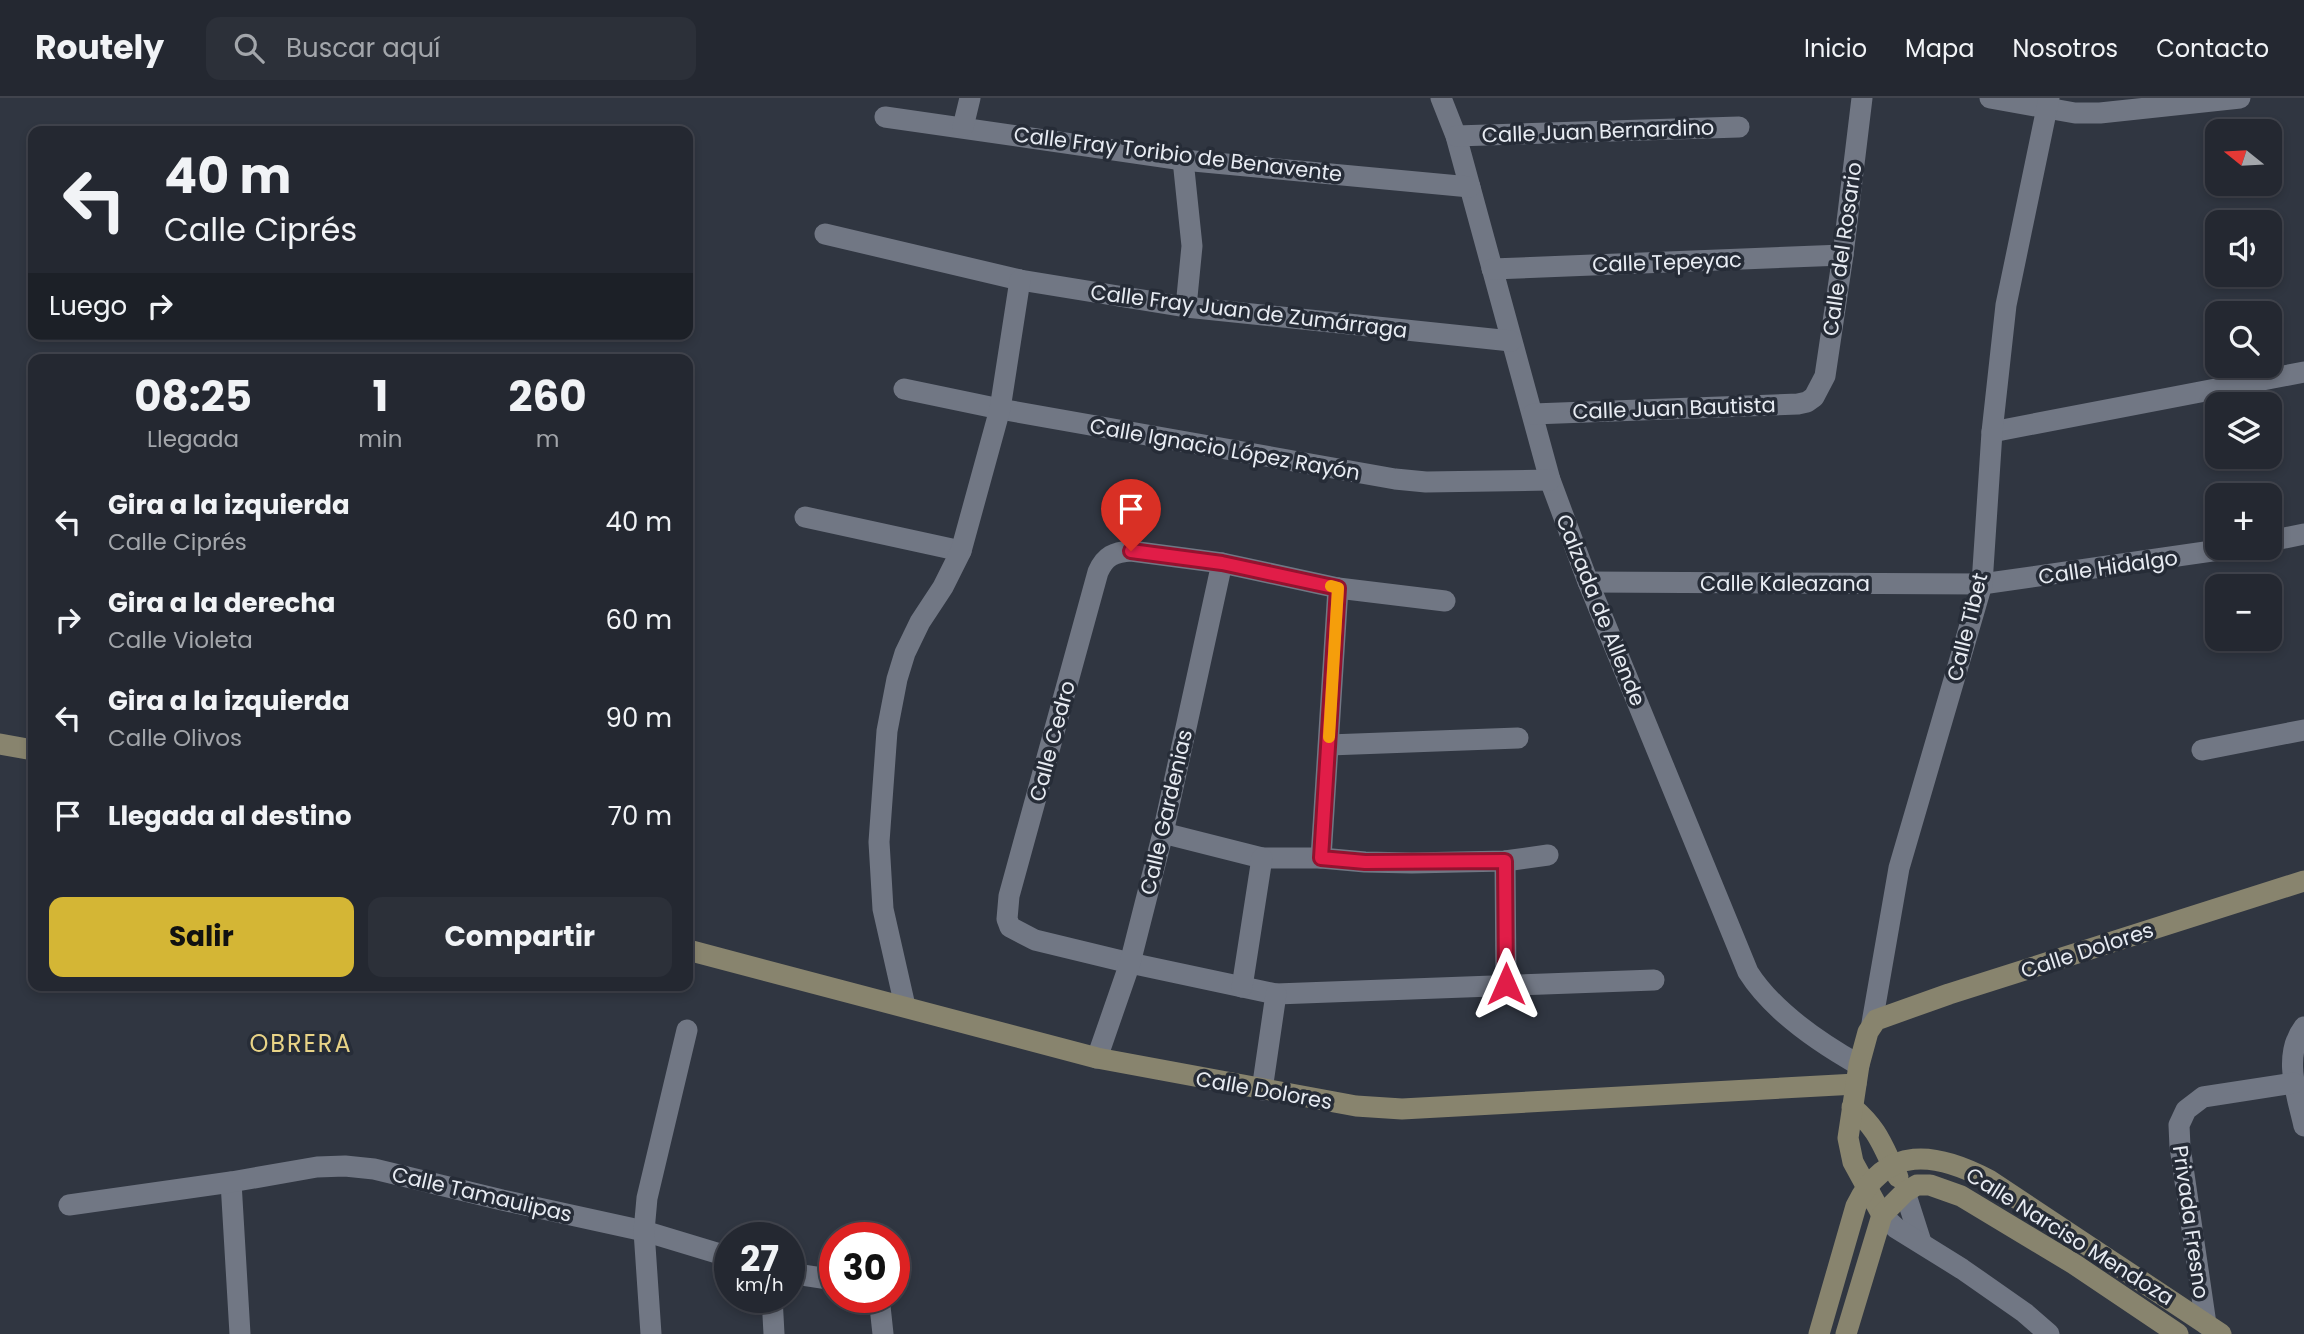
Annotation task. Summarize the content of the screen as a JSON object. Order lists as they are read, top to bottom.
{
  "streets": {
    "street": [
      "Calle Juan Bernardino",
      "Calle Fray Toribio de Benavente",
      "Calle del Rosario",
      "Calle Tepeyac",
      "Calle Fray Juan de Zumárraga",
      "Calle Juan Bautista",
      "Calle Ignacio López Rayón",
      "Calle Hidalgo",
      "Calle Kaleazana",
      "Calzada de Allende",
      "Calle Tibet",
      "Calle Cedro",
      "Calle Gardenias",
      "Calle Dolores",
      "Calle Tamaulipas",
      "Privada Fresno",
      "Calle Narciso Mendoza"
    ]
  },
  "crossings": [
    ["Calle Juan Bernardino", "Calzada de Allende"],
    ["Calle Fray Toribio de Benavente", "Calzada de Allende"],
    ["Calle del Rosario", "Calle Tepeyac"],
    ["Calle del Rosario", "Calle Juan Bautista"],
    ["Calle Tepeyac", "Calzada de Allende"],
    ["Calle Fray Juan de Zumárraga", "Calzada de Allende"],
    ["Calle Juan Bautista", "Calzada de Allende"],
    ["Calle Ignacio López Rayón", "Calzada de Allende"],
    ["Calle Hidalgo", "Calle Kaleazana"],
    ["Calle Hidalgo", "Calle Tibet"],
    ["Calle Kaleazana", "Calzada de Allende"],
    ["Calle Kaleazana", "Calle Tibet"],
    ["Calzada de Allende", "Calle Tibet"],
    ["Calzada de Allende", "Calle Dolores"],
    ["Calle Tibet", "Calle Dolores"],
    ["Calle Cedro", "Calle Gardenias"],
    ["Calle Gardenias", "Calle Dolores"],
    ["Privada Fresno", "Calle Narciso Mendoza"]
  ],
  "districts": ["OBRERA"],
  "north": "left",
  "page": {
    "header": "Routely",
    "search": "Buscar aquí",
    "nav": [
      "Inicio",
      "Mapa",
      "Nosotros",
      "Contacto"
    ],
    "map_buttons": ["+", "−"],
    "turn": ["40 m", "Calle Ciprés"],
    "then": "Luego",
    "eta": [
      "08:25",
      "Llegada",
      "1",
      "min",
      "260",
      "m"
    ],
    "list": [
      {
        "name": "Gira a la izquierda",
        "note": "Calle Ciprés",
        "value": "40 m"
      },
      {
        "name": "Gira a la derecha",
        "note": "Calle Violeta",
        "value": "60 m"
      },
      {
        "name": "Gira a la izquierda",
        "note": "Calle Olivos",
        "value": "90 m"
      },
      {
        "name": "Llegada al destino",
        "value": "70 m"
      }
    ],
    "buttons": ["Salir", "Compartir"],
    "speed": "27 km/h",
    "limit": "30"
  }
}
